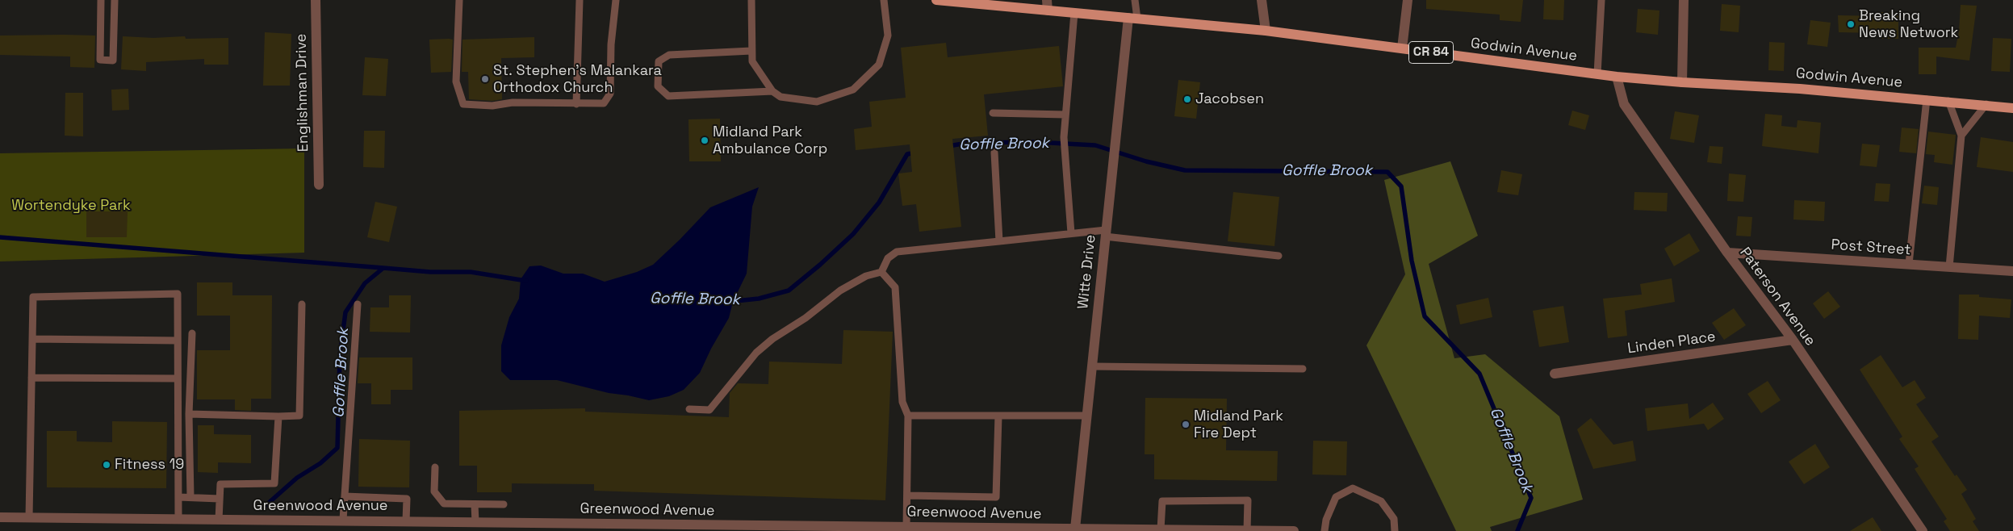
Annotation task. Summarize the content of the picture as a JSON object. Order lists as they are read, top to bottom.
{
  "streets": {
    "main road": ["Godwin Avenue", "CR 84"],
    "street": [
      "Englishman Drive",
      "Post Street",
      "Witte Drive",
      "Paterson Avenue",
      "Linden Place",
      "Greenwood Avenue"
    ]
  },
  "crossings": [
    ["Godwin Avenue", "Witte Drive"],
    ["Godwin Avenue", "Paterson Avenue"],
    ["Post Street", "Paterson Avenue"],
    ["Witte Drive", "Greenwood Avenue"],
    ["Paterson Avenue", "Linden Place"]
  ],
  "water": ["Goffle Brook"],
  "parks": ["Wortendyke Park"],
  "places": [
    "Breaking News Network",
    "St. Stephen's Malankara Orthodox Church",
    "Jacobsen",
    "Midland Park Ambulance Corp",
    "Midland Park Fire Dept",
    "Fitness 19"
  ]
}
